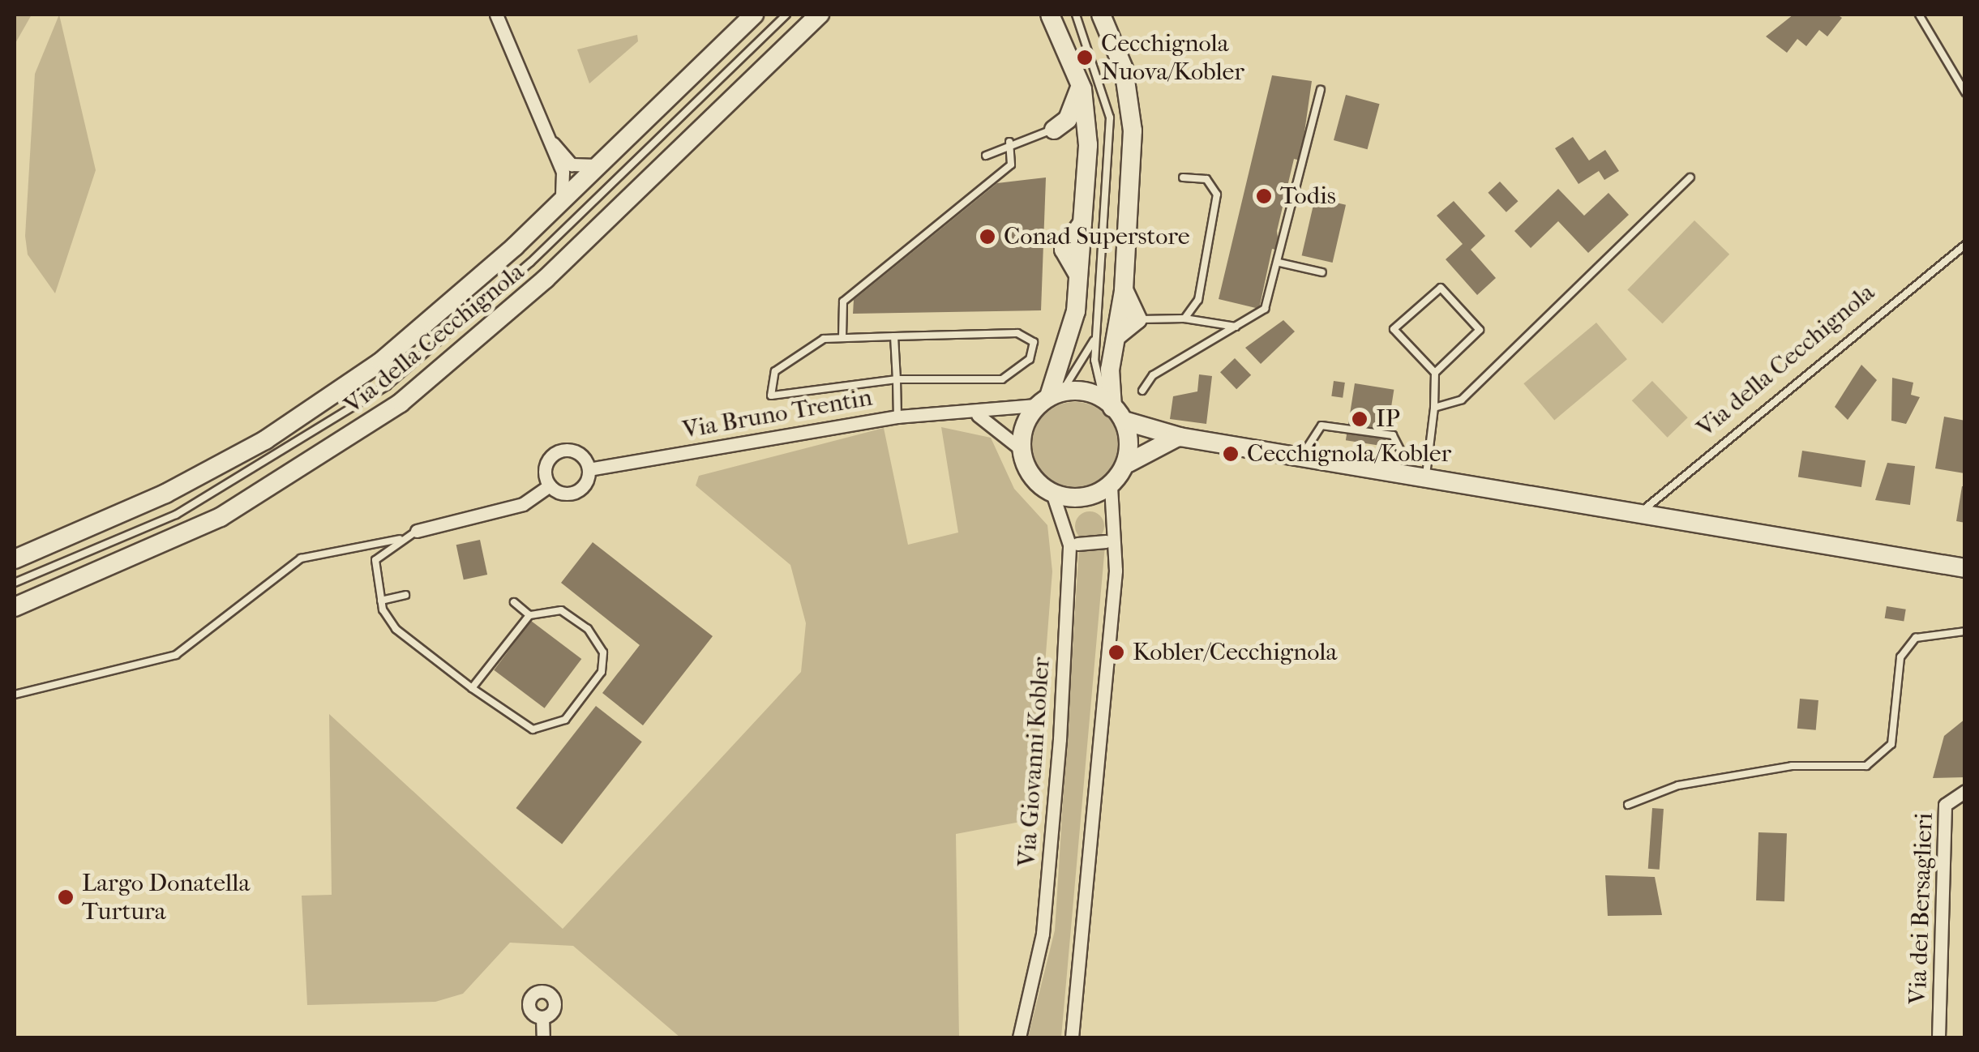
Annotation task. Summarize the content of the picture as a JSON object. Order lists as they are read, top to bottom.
{
  "streets": {
    "street": [
      "Via della Cecchignola",
      "Via Bruno Trentin",
      "Via Giovanni Kobler",
      "Via dei Bersaglieri"
    ]
  },
  "crossings": [
    ["Via Bruno Trentin", "Via Giovanni Kobler"]
  ],
  "places": [
    "Cecchignola Nuova/Kobler",
    "Todis",
    "Conad Superstore",
    "IP",
    "Cecchignola/Kobler",
    "Kobler/Cecchignola",
    "Largo Donatella Turtura"
  ]
}
